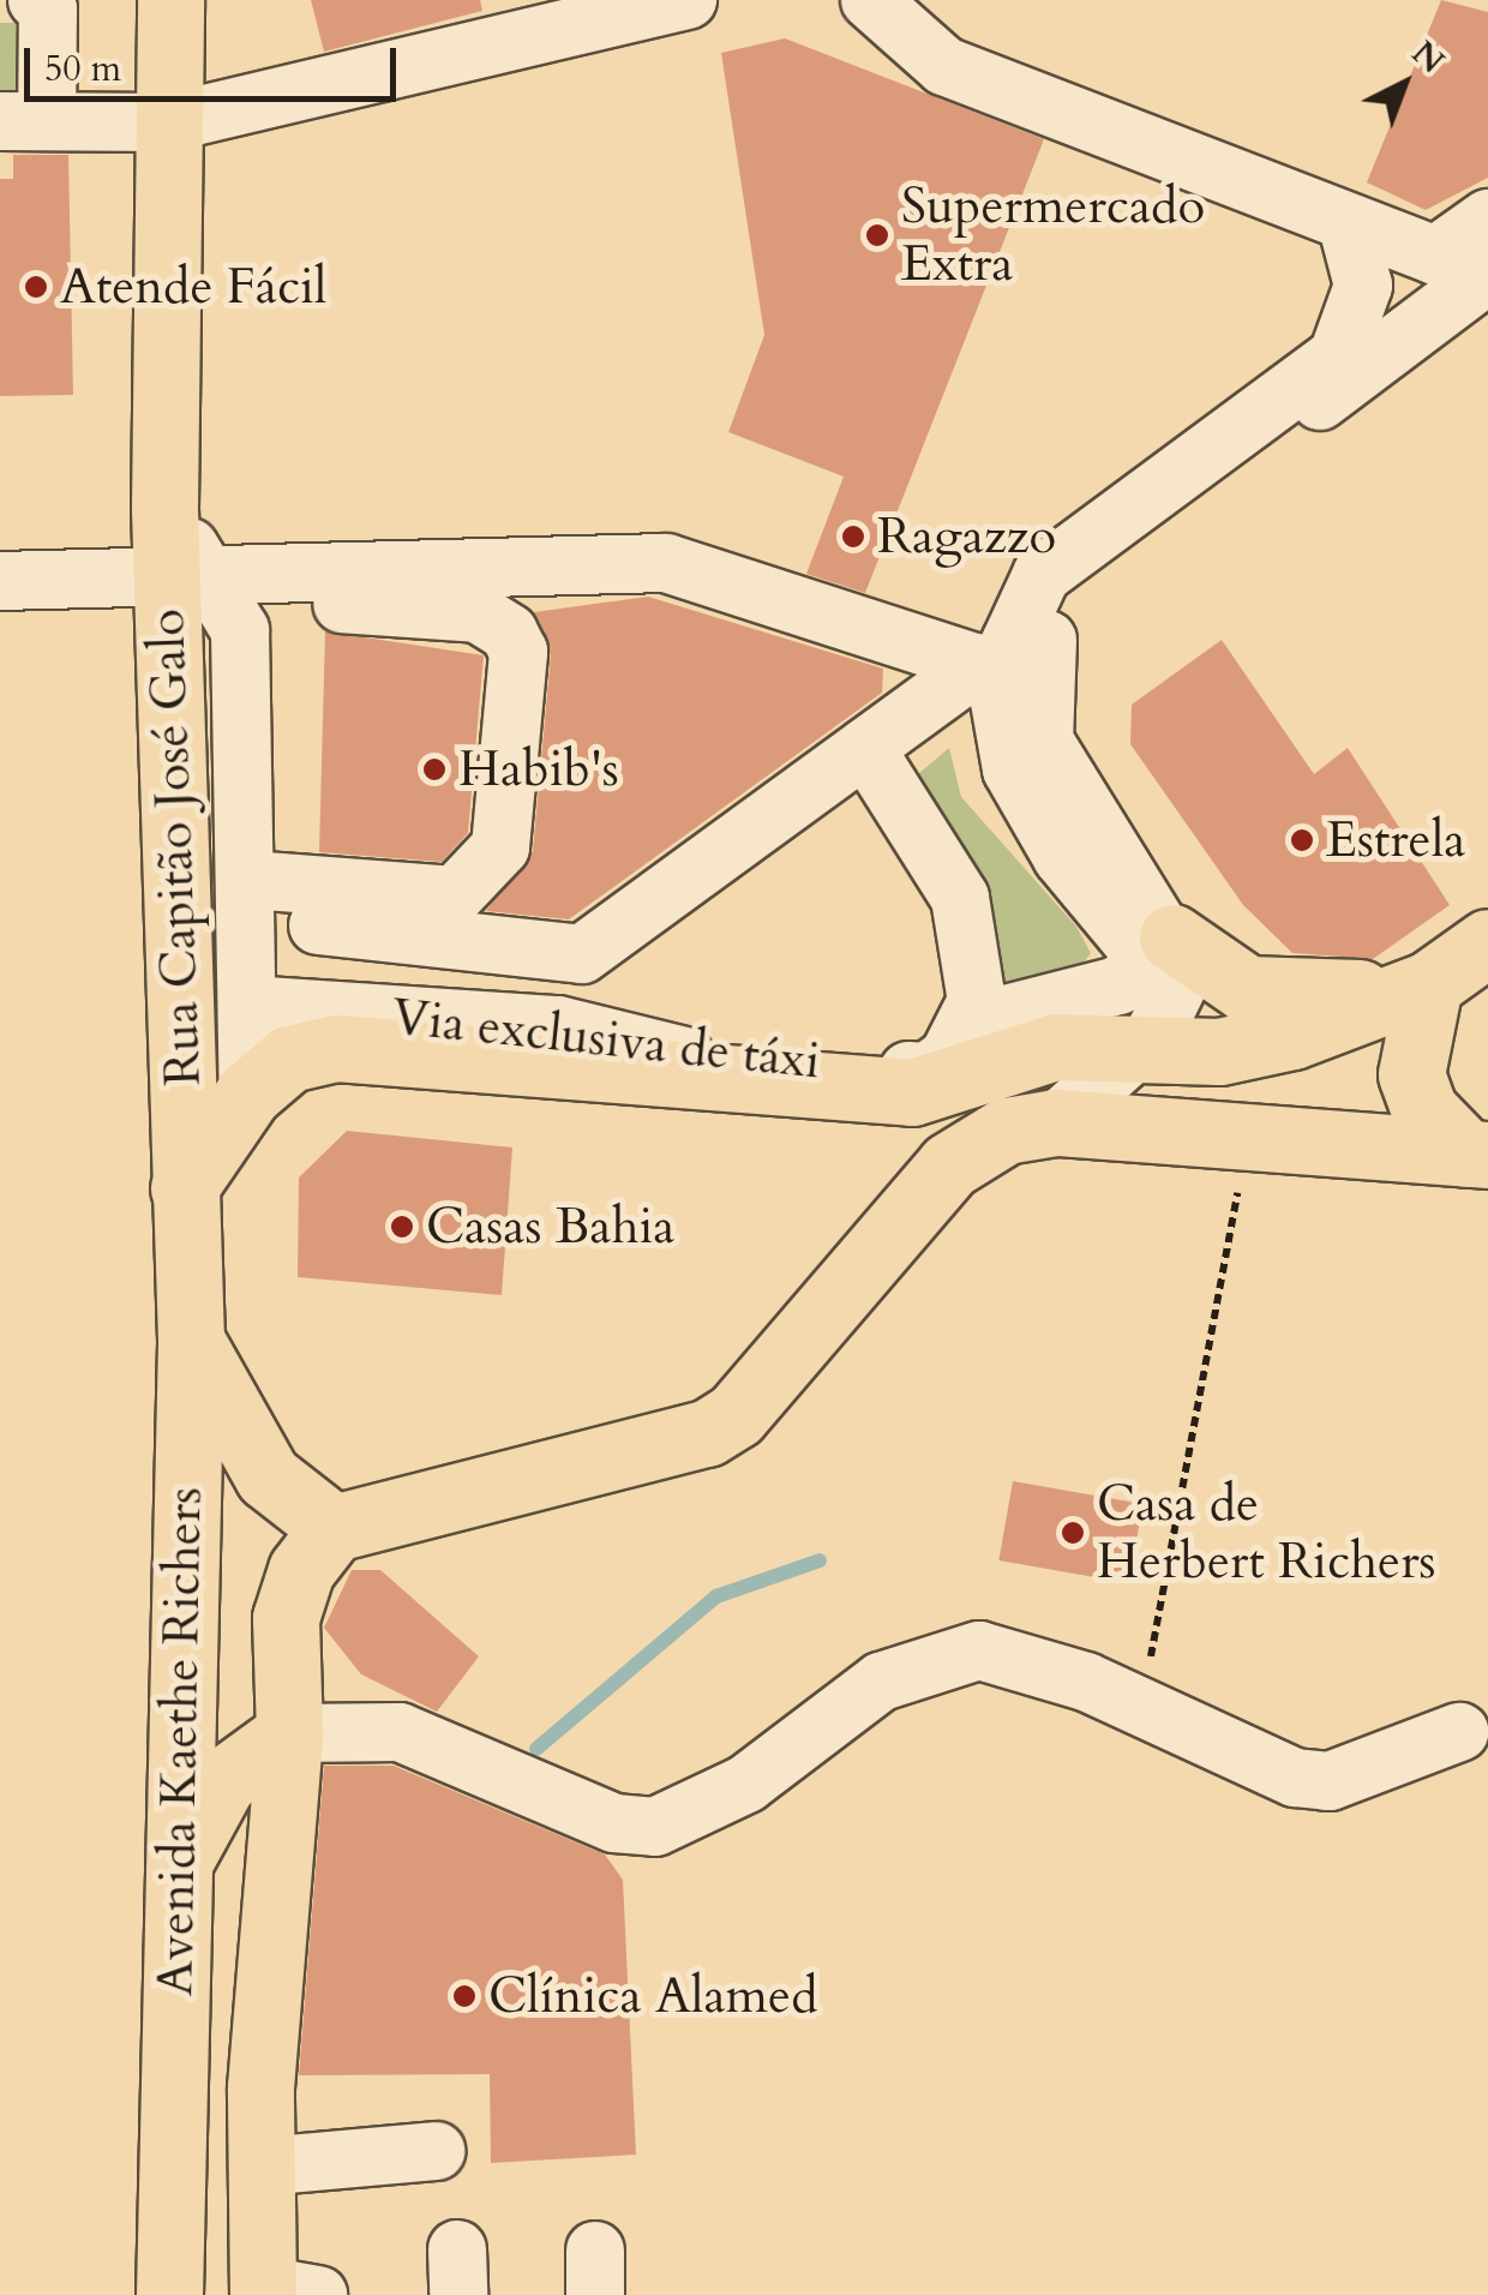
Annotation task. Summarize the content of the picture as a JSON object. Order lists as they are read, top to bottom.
{
  "streets": {
    "main road": ["Rua Capitão José Galo", "Avenida Kaethe Richers"],
    "street": ["Via exclusiva de táxi"]
  },
  "crossings": [
    ["Rua Capitão José Galo", "Avenida Kaethe Richers"]
  ],
  "places": [
    "Supermercado Extra",
    "Atende Fácil",
    "Ragazzo",
    "Habib's",
    "Estrela",
    "Casas Bahia",
    "Casa de Herbert Richers",
    "Clínica Alamed"
  ],
  "scale_bar": "50 m",
  "north": "top right"
}
